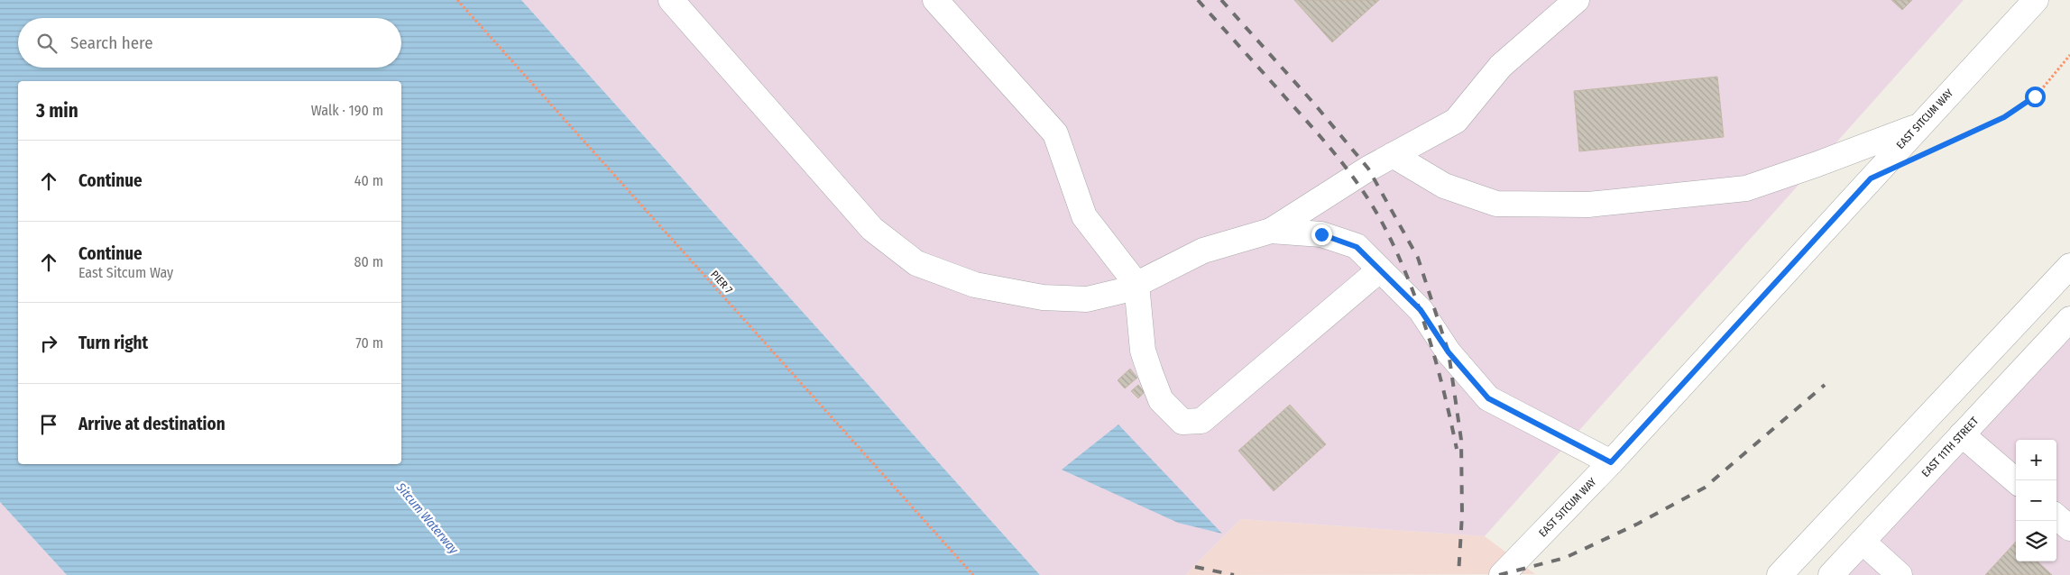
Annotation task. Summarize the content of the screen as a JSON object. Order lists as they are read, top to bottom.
{
  "streets": {
    "street": ["EAST SITCUM WAY", "EAST 11TH STREET"],
    "path": ["PIER 7"]
  },
  "water": ["Sitcum Waterway"],
  "page": {
    "search": "Search here",
    "heading": ["3 min", "Walk · 190 m"],
    "list": [
      ["Continue", "40 m"],
      ["Continue", "East Sitcum Way", "80 m"],
      ["Turn right", "70 m"],
      "Arrive at destination"
    ],
    "map_buttons": ["+", "−"]
  }
}
